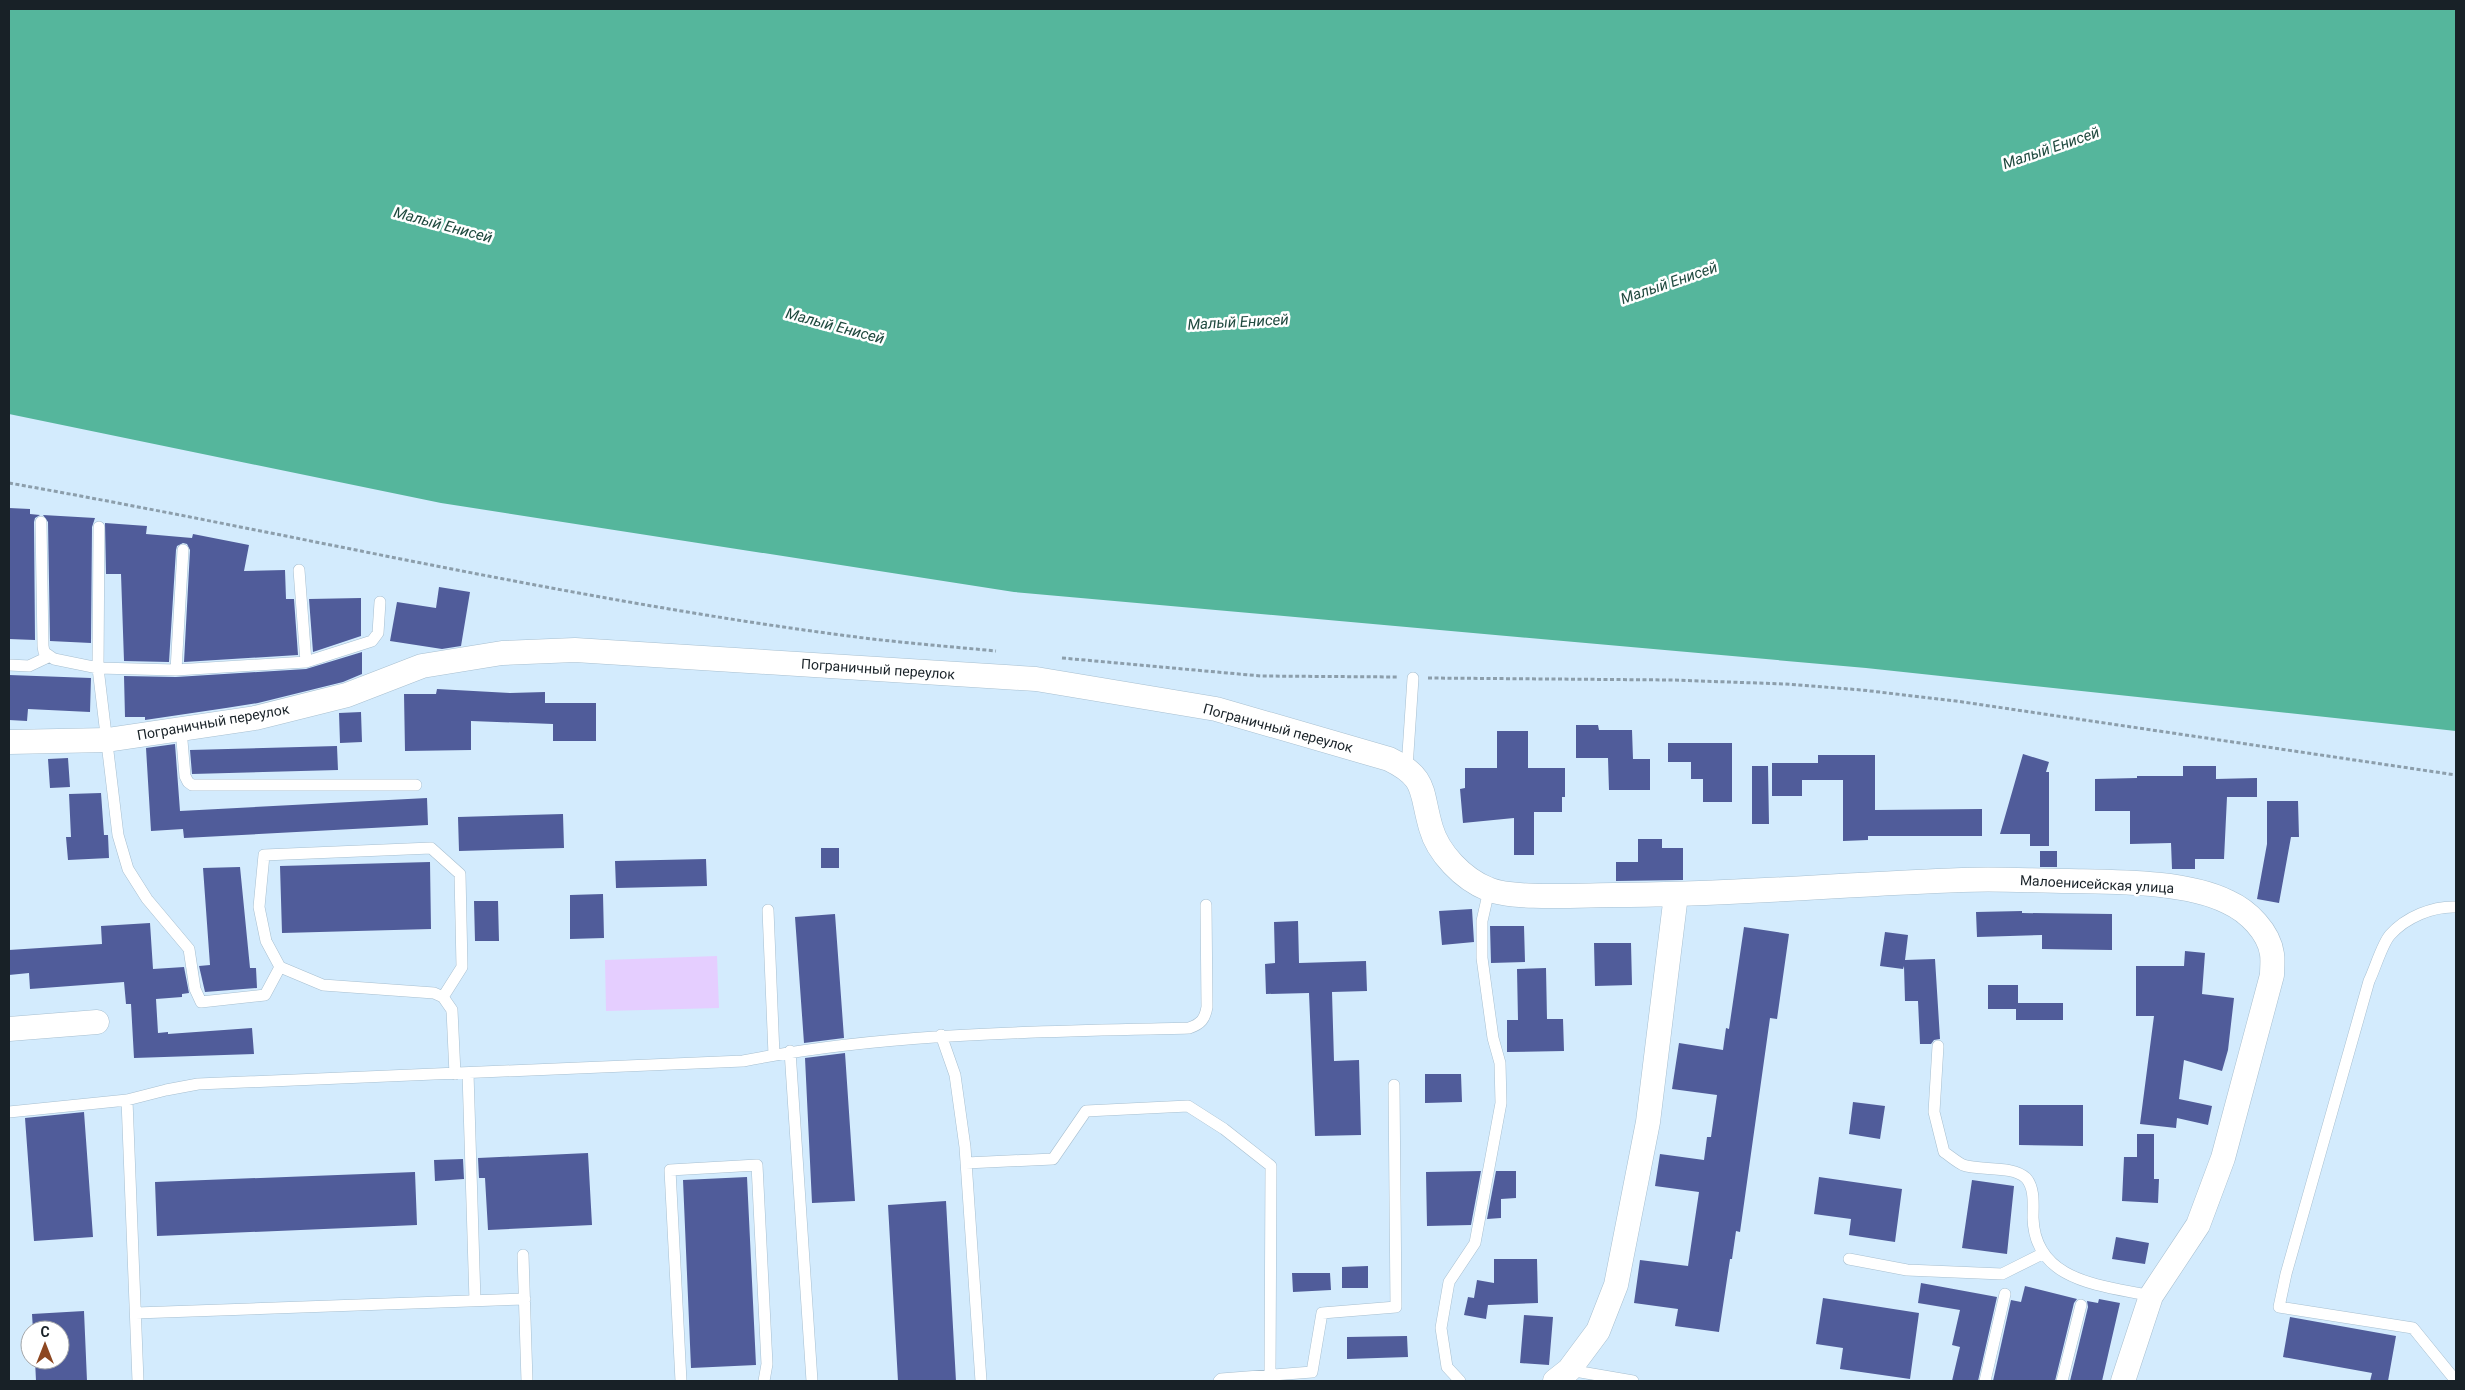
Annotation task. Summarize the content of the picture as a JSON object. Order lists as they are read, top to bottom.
{
  "streets": {
    "street": ["Пограничный переулок", "Малоенисейская улица"]
  },
  "water": ["Малый Енисей"],
  "north": "top"
}
